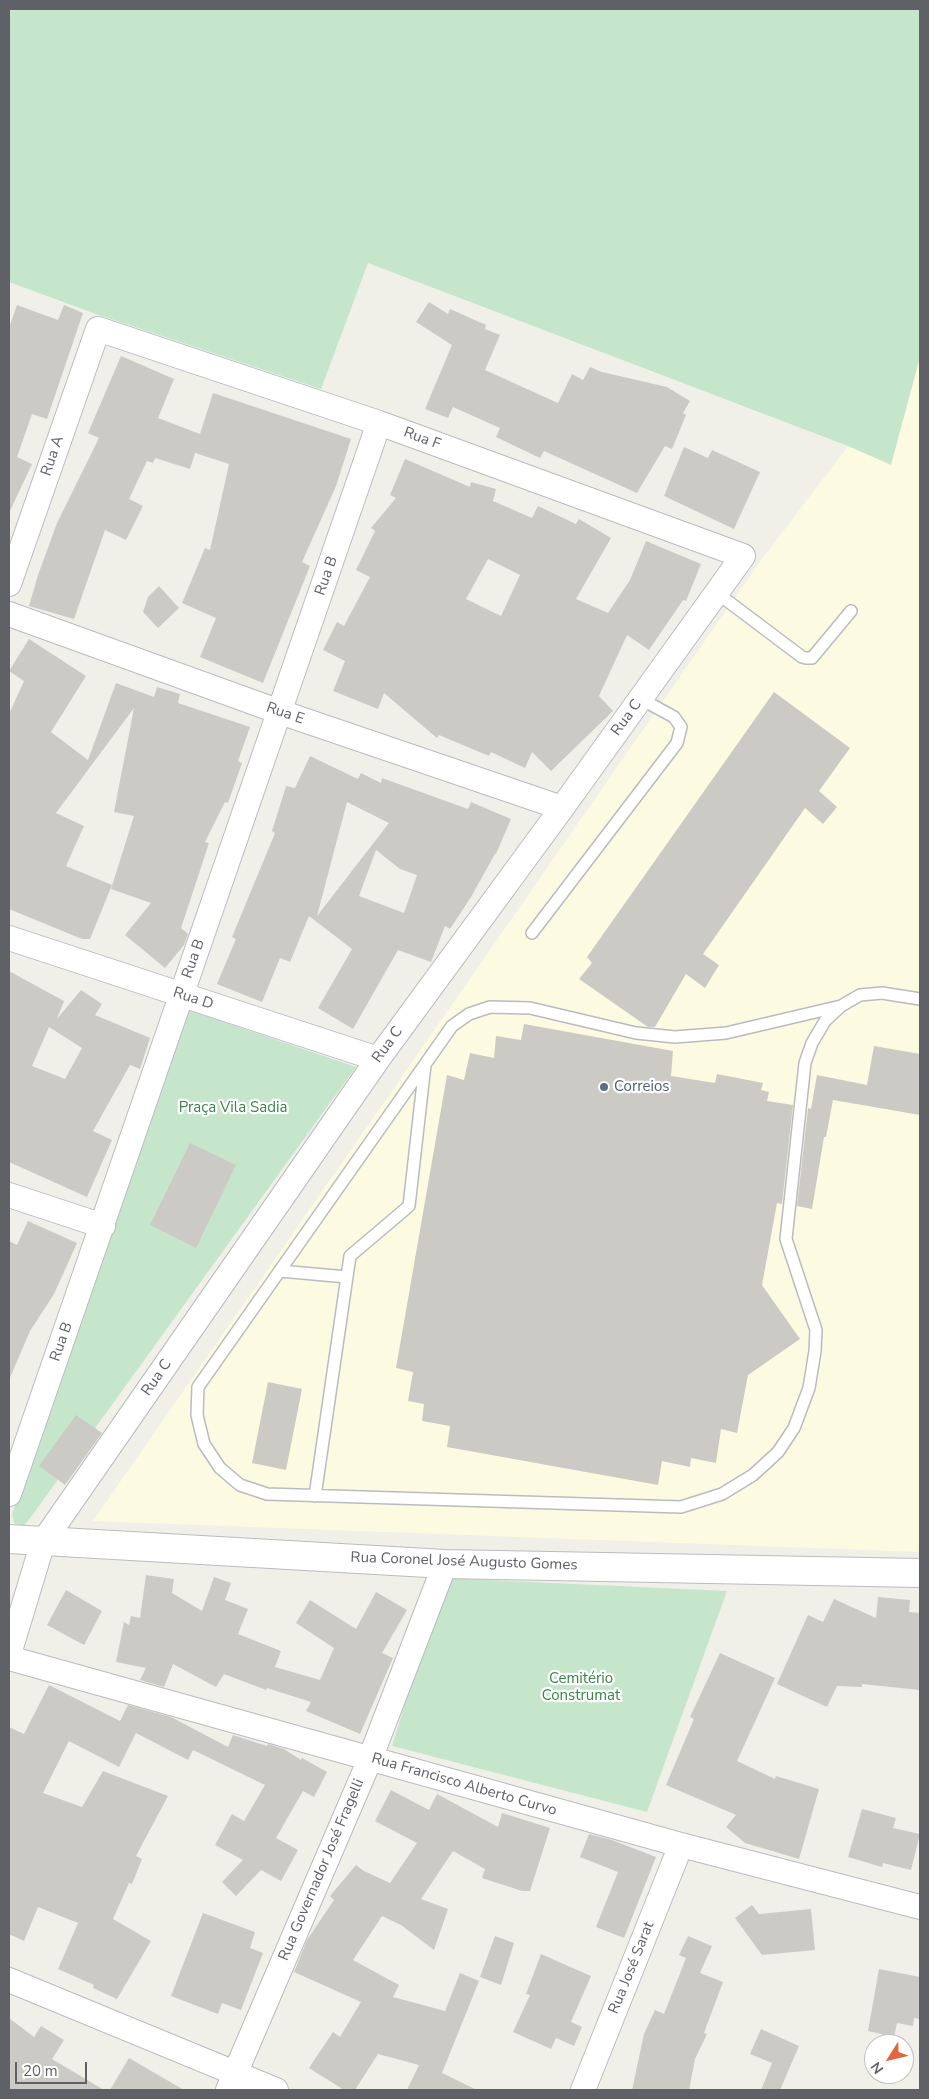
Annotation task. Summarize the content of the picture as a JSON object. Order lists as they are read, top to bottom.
{
  "streets": {
    "street": [
      "Rua F",
      "Rua A",
      "Rua B",
      "Rua E",
      "Rua C",
      "Rua D",
      "Rua Coronel José Augusto Gomes",
      "Rua Francisco Alberto Curvo",
      "Rua Governador José Fragelli",
      "Rua José Sarat"
    ]
  },
  "crossings": [
    ["Rua F", "Rua A"],
    ["Rua F", "Rua B"],
    ["Rua F", "Rua C"],
    ["Rua B", "Rua E"],
    ["Rua B", "Rua D"],
    ["Rua E", "Rua C"],
    ["Rua C", "Rua D"],
    ["Rua C", "Rua Coronel José Augusto Gomes"],
    ["Rua C", "Rua Francisco Alberto Curvo"],
    ["Rua Coronel José Augusto Gomes", "Rua Governador José Fragelli"],
    ["Rua Francisco Alberto Curvo", "Rua Governador José Fragelli"],
    ["Rua Francisco Alberto Curvo", "Rua José Sarat"]
  ],
  "parks": ["Praça Vila Sadia", "Cemitério Construmat"],
  "places": ["Correios"],
  "scale_bar": "20 m",
  "north": "bottom left"
}
